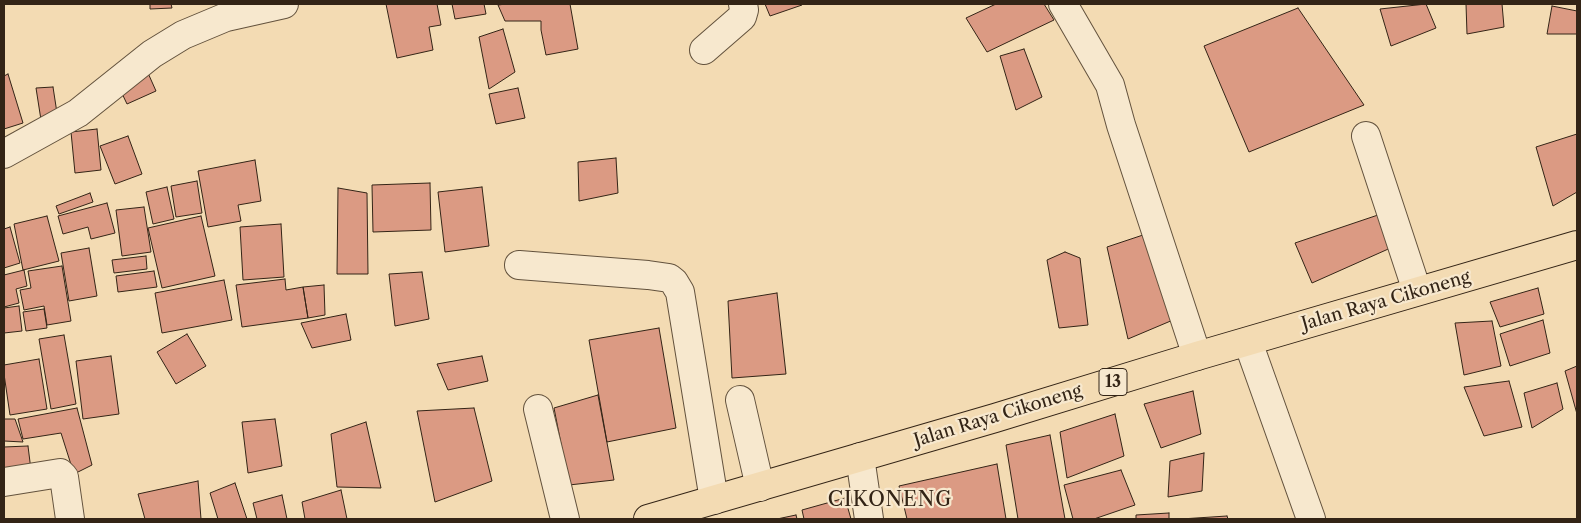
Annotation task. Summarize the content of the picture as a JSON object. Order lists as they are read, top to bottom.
{
  "streets": {
    "highway": ["Jalan Raya Cikoneng", "13"]
  },
  "districts": ["CIKONENG"]
}
